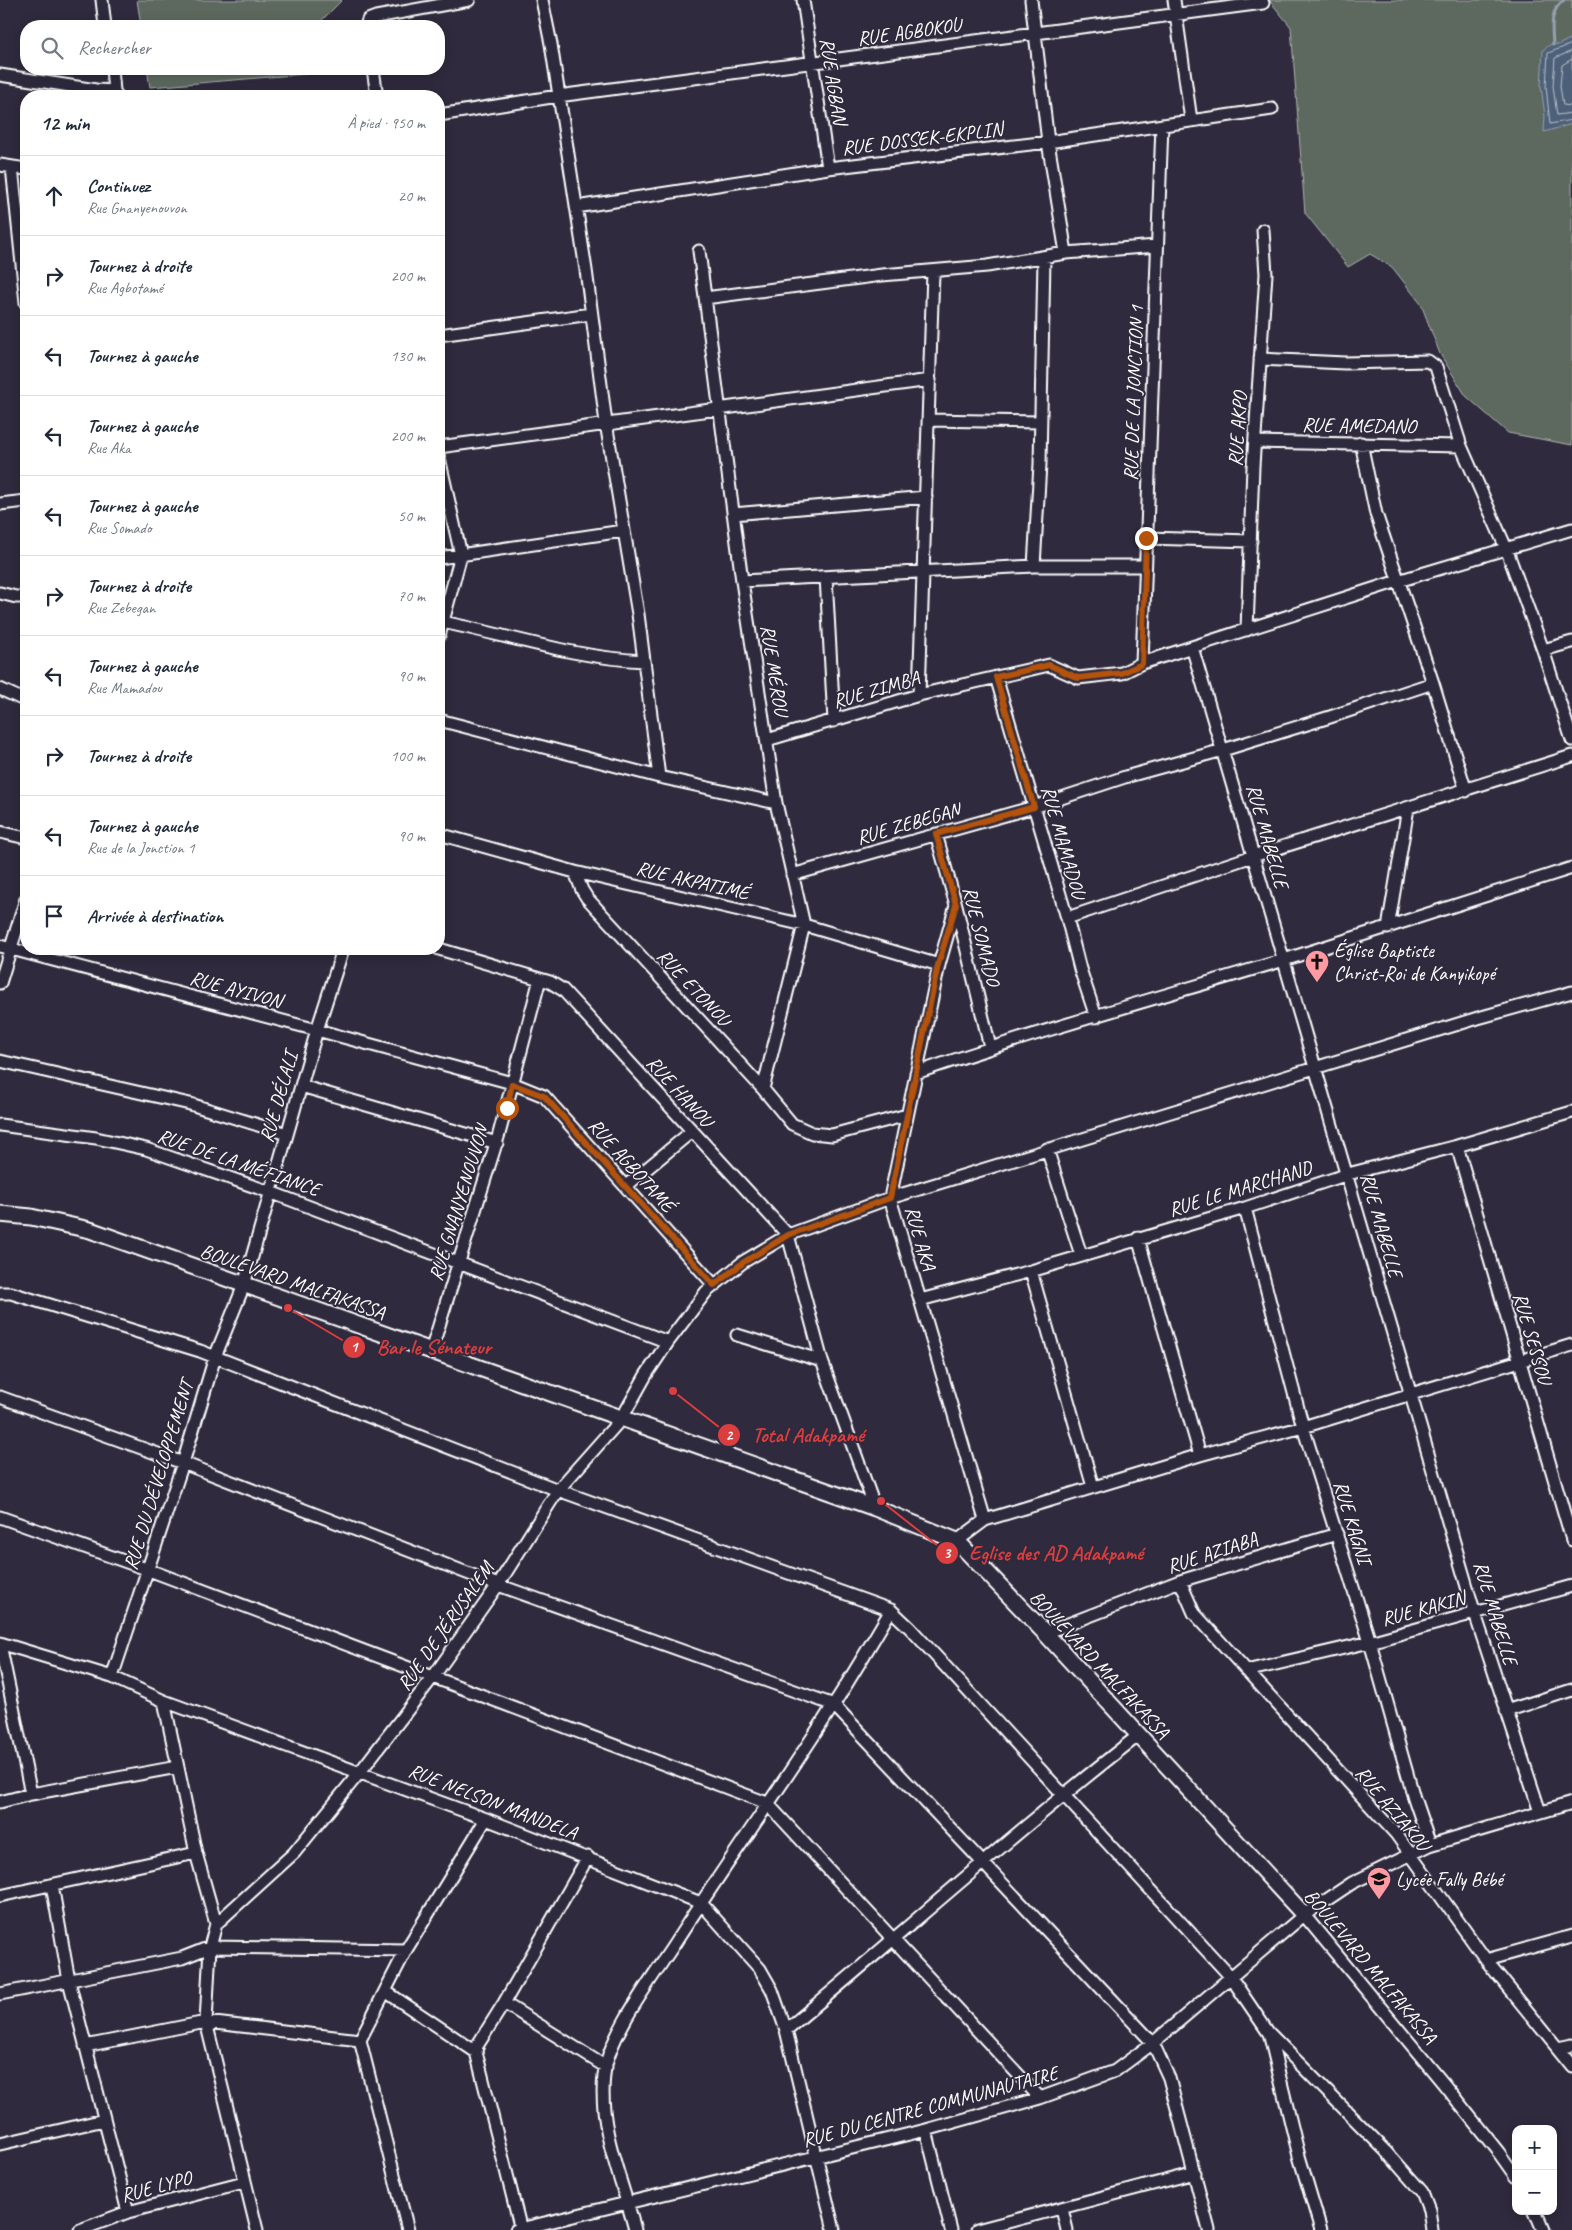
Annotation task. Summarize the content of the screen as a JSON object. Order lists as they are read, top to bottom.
{
  "streets": {
    "street": [
      "RUE AGBOKOU",
      "RUE AGBAN",
      "RUE DOSSEK-EKPLIN",
      "RUE DE LA JONCTION 1",
      "RUE AMEDANO",
      "RUE AKPO",
      "RUE MÉROU",
      "RUE ZIMBA",
      "RUE ZEBEGAN",
      "RUE MABELLE",
      "RUE MAMADOU",
      "RUE AKPATIMÉ",
      "RUE SOMADO",
      "RUE ETONOU",
      "RUE AYIVON",
      "RUE HANOU",
      "RUE DÉLALI",
      "RUE DE LA MÉFIANCE",
      "RUE AGBOTAMÉ",
      "RUE LE MARCHAND",
      "RUE GNANYENOUVON",
      "RUE AKA",
      "BOULEVARD MALFAKASSA",
      "RUE SESSOU",
      "RUE DU DÉVELOPPEMENT",
      "RUE KAGNI",
      "RUE AZIABA",
      "RUE KAKIN",
      "RUE DE JÉRUSALEM",
      "RUE NELSON MANDELA",
      "RUE AZIAKOU",
      "RUE DU CENTRE COMMUNAUTAIRE",
      "RUE LYPO"
    ]
  },
  "crossings": [
    ["RUE AGBOKOU", "RUE AGBAN"],
    ["RUE AGBAN", "RUE DOSSEK-EKPLIN"],
    ["RUE DOSSEK-EKPLIN", "RUE DE LA JONCTION 1"],
    ["RUE DE LA JONCTION 1", "RUE ZIMBA"],
    ["RUE AMEDANO", "RUE AKPO"],
    ["RUE AKPO", "RUE ZIMBA"],
    ["RUE MÉROU", "RUE ZIMBA"],
    ["RUE MÉROU", "RUE ZEBEGAN"],
    ["RUE MÉROU", "RUE AKPATIMÉ"],
    ["RUE MÉROU", "RUE ETONOU"],
    ["RUE ZIMBA", "RUE MABELLE"],
    ["RUE ZIMBA", "RUE MAMADOU"],
    ["RUE ZEBEGAN", "RUE MABELLE"],
    ["RUE ZEBEGAN", "RUE MAMADOU"],
    ["RUE ZEBEGAN", "RUE SOMADO"],
    ["RUE MABELLE", "RUE LE MARCHAND"],
    ["RUE MABELLE", "RUE KAKIN"],
    ["RUE MABELLE", "RUE DE JÉRUSALEM"],
    ["RUE MABELLE", "RUE DU CENTRE COMMUNAUTAIRE"],
    ["RUE AKPATIMÉ", "RUE ETONOU"],
    ["RUE AKPATIMÉ", "RUE AKA"],
    ["RUE SOMADO", "RUE AKA"],
    ["RUE ETONOU", "RUE AKA"],
    ["RUE AYIVON", "RUE DÉLALI"],
    ["RUE AYIVON", "RUE AGBOTAMÉ"],
    ["RUE AYIVON", "RUE GNANYENOUVON"],
    ["RUE HANOU", "RUE GNANYENOUVON"],
    ["RUE HANOU", "RUE DE JÉRUSALEM"],
    ["RUE DÉLALI", "RUE DE LA MÉFIANCE"],
    ["RUE DÉLALI", "BOULEVARD MALFAKASSA"],
    ["RUE DÉLALI", "RUE DU DÉVELOPPEMENT"],
    ["RUE DE LA MÉFIANCE", "RUE GNANYENOUVON"],
    ["RUE DE LA MÉFIANCE", "RUE DE JÉRUSALEM"],
    ["RUE AGBOTAMÉ", "RUE GNANYENOUVON"],
    ["RUE AGBOTAMÉ", "RUE DE JÉRUSALEM"],
    ["RUE LE MARCHAND", "RUE AKA"],
    ["RUE LE MARCHAND", "RUE SESSOU"],
    ["RUE LE MARCHAND", "RUE KAGNI"],
    ["RUE GNANYENOUVON", "BOULEVARD MALFAKASSA"],
    ["RUE AKA", "RUE DE JÉRUSALEM"],
    ["BOULEVARD MALFAKASSA", "RUE DU DÉVELOPPEMENT"],
    ["BOULEVARD MALFAKASSA", "RUE AZIABA"],
    ["BOULEVARD MALFAKASSA", "RUE DE JÉRUSALEM"],
    ["BOULEVARD MALFAKASSA", "RUE DU CENTRE COMMUNAUTAIRE"],
    ["RUE DU DÉVELOPPEMENT", "RUE NELSON MANDELA"],
    ["RUE KAGNI", "RUE AZIABA"],
    ["RUE KAGNI", "RUE KAKIN"],
    ["RUE KAGNI", "RUE DU CENTRE COMMUNAUTAIRE"],
    ["RUE AZIABA", "RUE AZIAKOU"],
    ["RUE KAKIN", "RUE AZIAKOU"],
    ["RUE DE JÉRUSALEM", "RUE NELSON MANDELA"],
    ["RUE NELSON MANDELA", "RUE DU CENTRE COMMUNAUTAIRE"],
    ["RUE AZIAKOU", "RUE DU CENTRE COMMUNAUTAIRE"]
  ],
  "places": {
    "church": ["Église Baptiste Christ-Roi de Kanyikopé"],
    "other": ["Bar le Sénateur", "Total Adakpamé", "Eglise des AD Adakpamé"],
    "school or university": ["Lycée Fally Bébé"]
  },
  "page": {
    "search": "Rechercher",
    "heading": ["12 min", "À pied · 950 m"],
    "list": [
      ["Continuez", "Rue Gnanyenouvon", "20 m"],
      ["Tournez à droite", "Rue Agbotamé", "200 m"],
      ["Tournez à gauche", "130 m"],
      ["Tournez à gauche", "Rue Aka", "200 m"],
      ["Tournez à gauche", "Rue Somado", "50 m"],
      ["Tournez à droite", "Rue Zebegan", "70 m"],
      ["Tournez à gauche", "Rue Mamadou", "90 m"],
      ["Tournez à droite", "100 m"],
      ["Tournez à gauche", "Rue de la Jonction 1", "90 m"],
      "Arrivée à destination"
    ],
    "map_buttons": ["+", "−"]
  }
}
